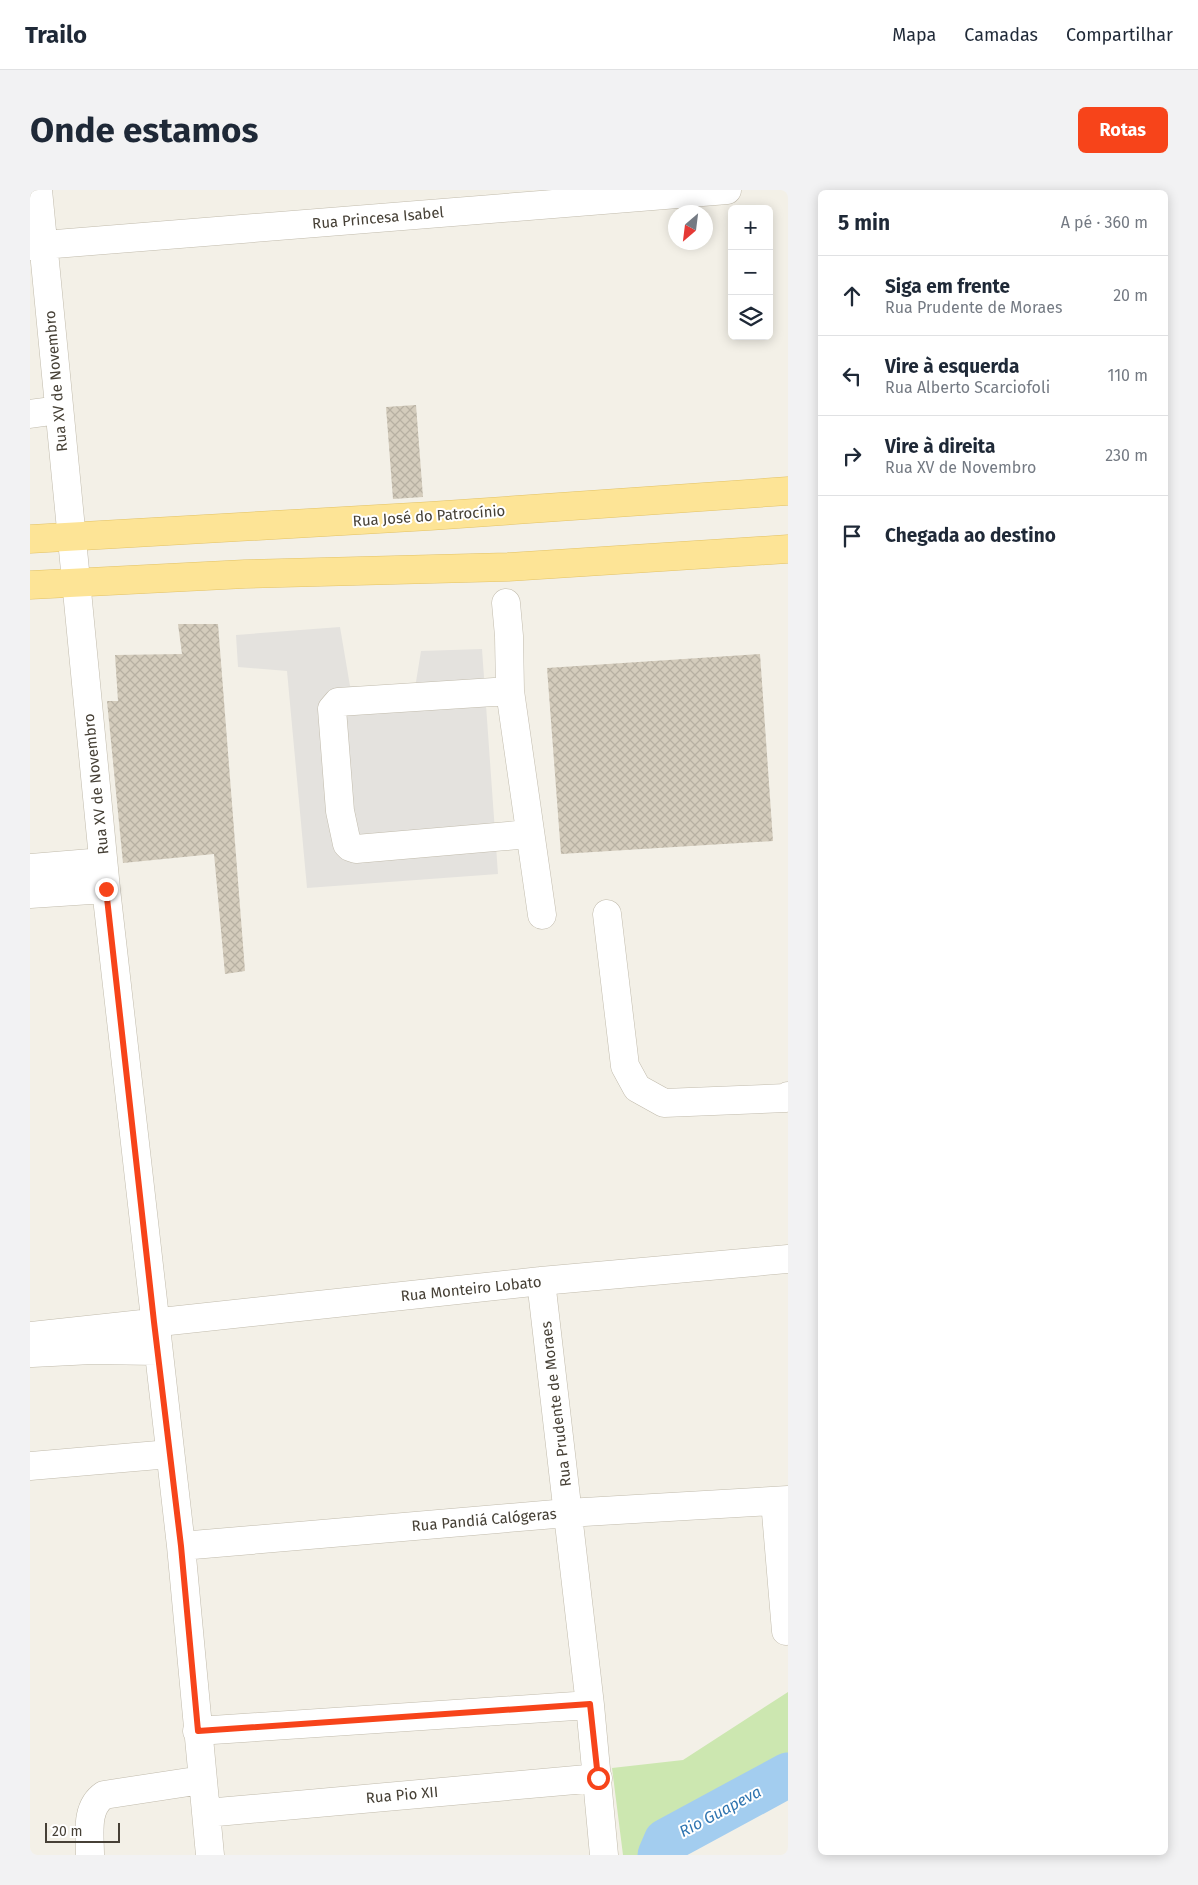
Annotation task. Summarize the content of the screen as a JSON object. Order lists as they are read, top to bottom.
{
  "streets": {
    "main road": ["Rua José do Patrocínio"],
    "street": [
      "Rua Princesa Isabel",
      "Rua XV de Novembro",
      "Rua Monteiro Lobato",
      "Rua Prudente de Moraes",
      "Rua Pandiá Calógeras",
      "Rua Pio XII"
    ]
  },
  "crossings": [
    ["Rua Princesa Isabel", "Rua XV de Novembro"],
    ["Rua XV de Novembro", "Rua José do Patrocínio"],
    ["Rua XV de Novembro", "Rua Monteiro Lobato"],
    ["Rua XV de Novembro", "Rua Pandiá Calógeras"],
    ["Rua XV de Novembro", "Rua Pio XII"],
    ["Rua Monteiro Lobato", "Rua Prudente de Moraes"],
    ["Rua Prudente de Moraes", "Rua Pandiá Calógeras"],
    ["Rua Prudente de Moraes", "Rua Pio XII"]
  ],
  "water": ["Rio Guapeva"],
  "scale_bar": "20 m",
  "north": "bottom left",
  "page": {
    "header": "Trailo",
    "nav": ["Mapa", "Camadas", "Compartilhar"],
    "buttons": "Rotas",
    "title": "Onde estamos",
    "heading": ["5 min", "A pé · 360 m"],
    "map_buttons": ["+", "−"],
    "list": [
      ["Siga em frente", "Rua Prudente de Moraes", "20 m"],
      ["Vire à esquerda", "Rua Alberto Scarciofoli", "110 m"],
      ["Vire à direita", "Rua XV de Novembro", "230 m"],
      "Chegada ao destino"
    ],
    "scale": "20 m"
  }
}
